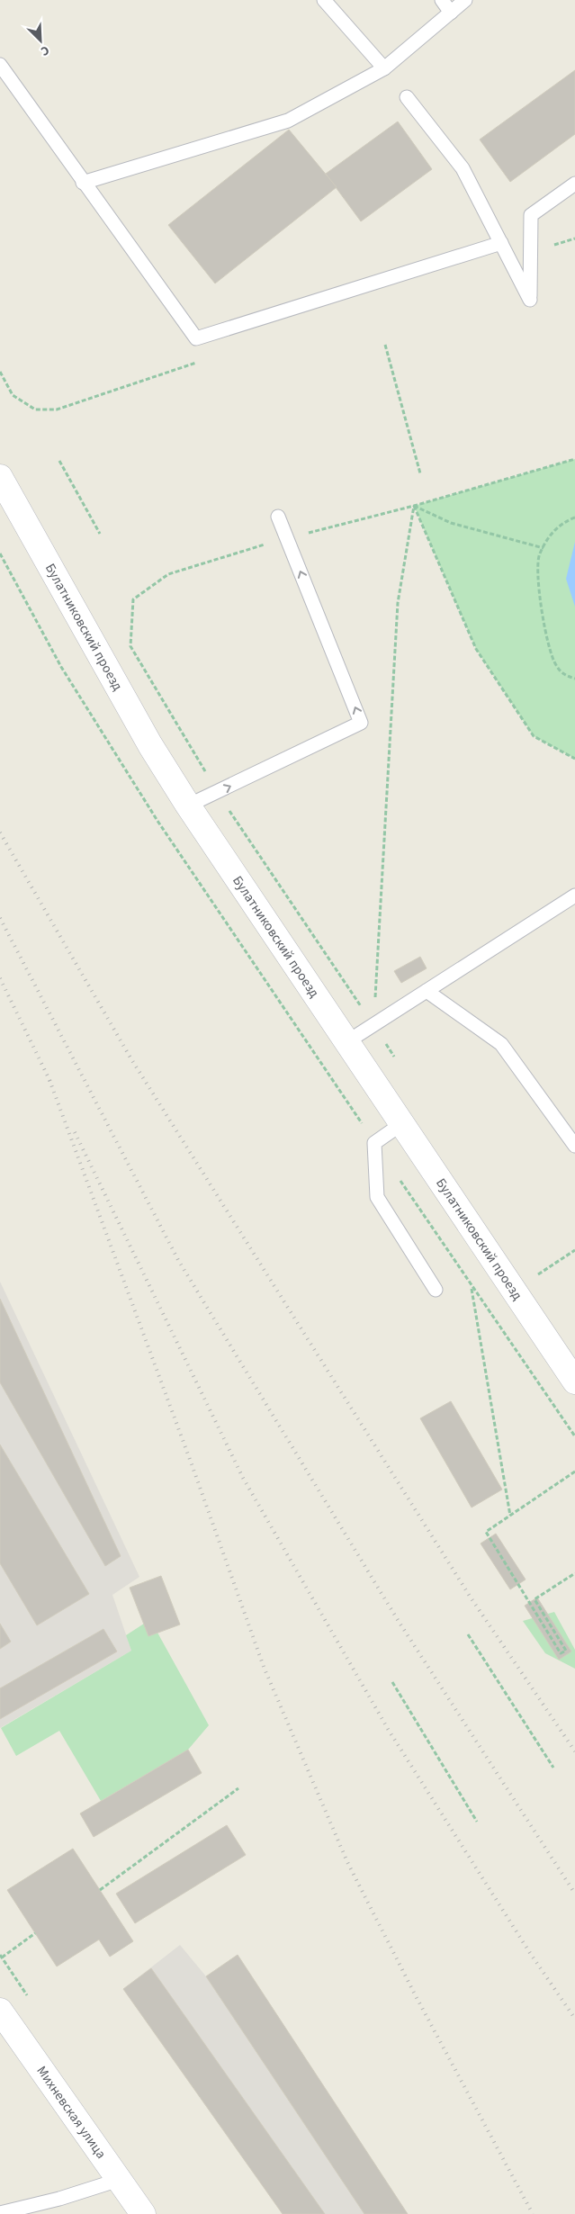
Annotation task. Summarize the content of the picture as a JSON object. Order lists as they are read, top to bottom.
{
  "streets": {
    "street": ["Булатниковский проезд", "Михневская улица"]
  },
  "north": "bottom right"
}
